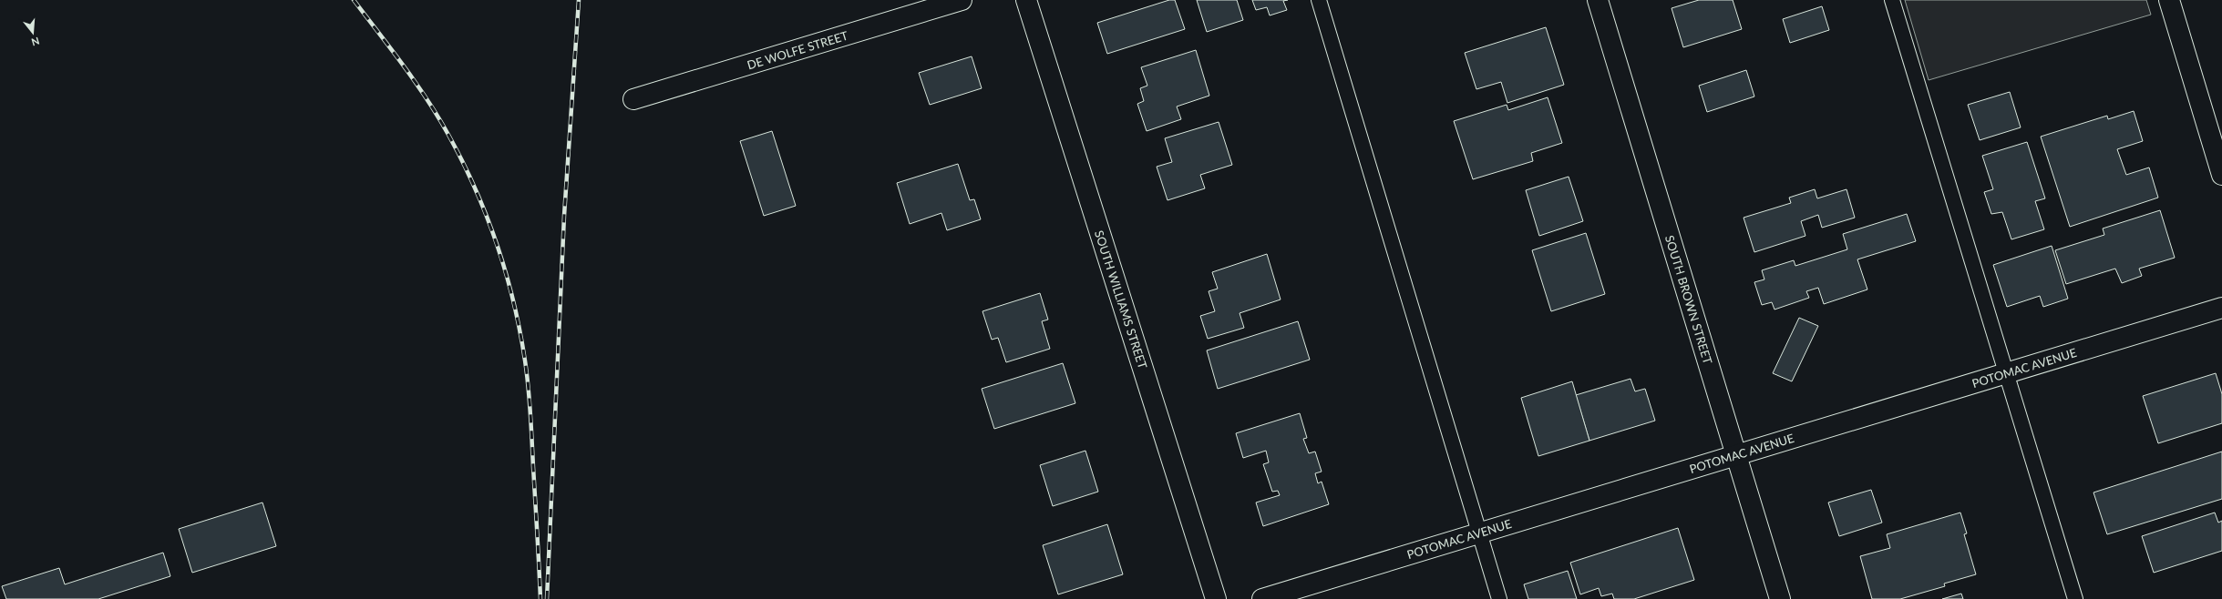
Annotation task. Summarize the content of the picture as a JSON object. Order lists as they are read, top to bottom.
{
  "streets": {
    "street": [
      "DE WOLFE STREET",
      "SOUTH WILLIAMS STREET",
      "SOUTH BROWN STREET",
      "POTOMAC AVENUE"
    ]
  },
  "crossings": [
    ["SOUTH BROWN STREET", "POTOMAC AVENUE"]
  ],
  "north": "bottom"
}
